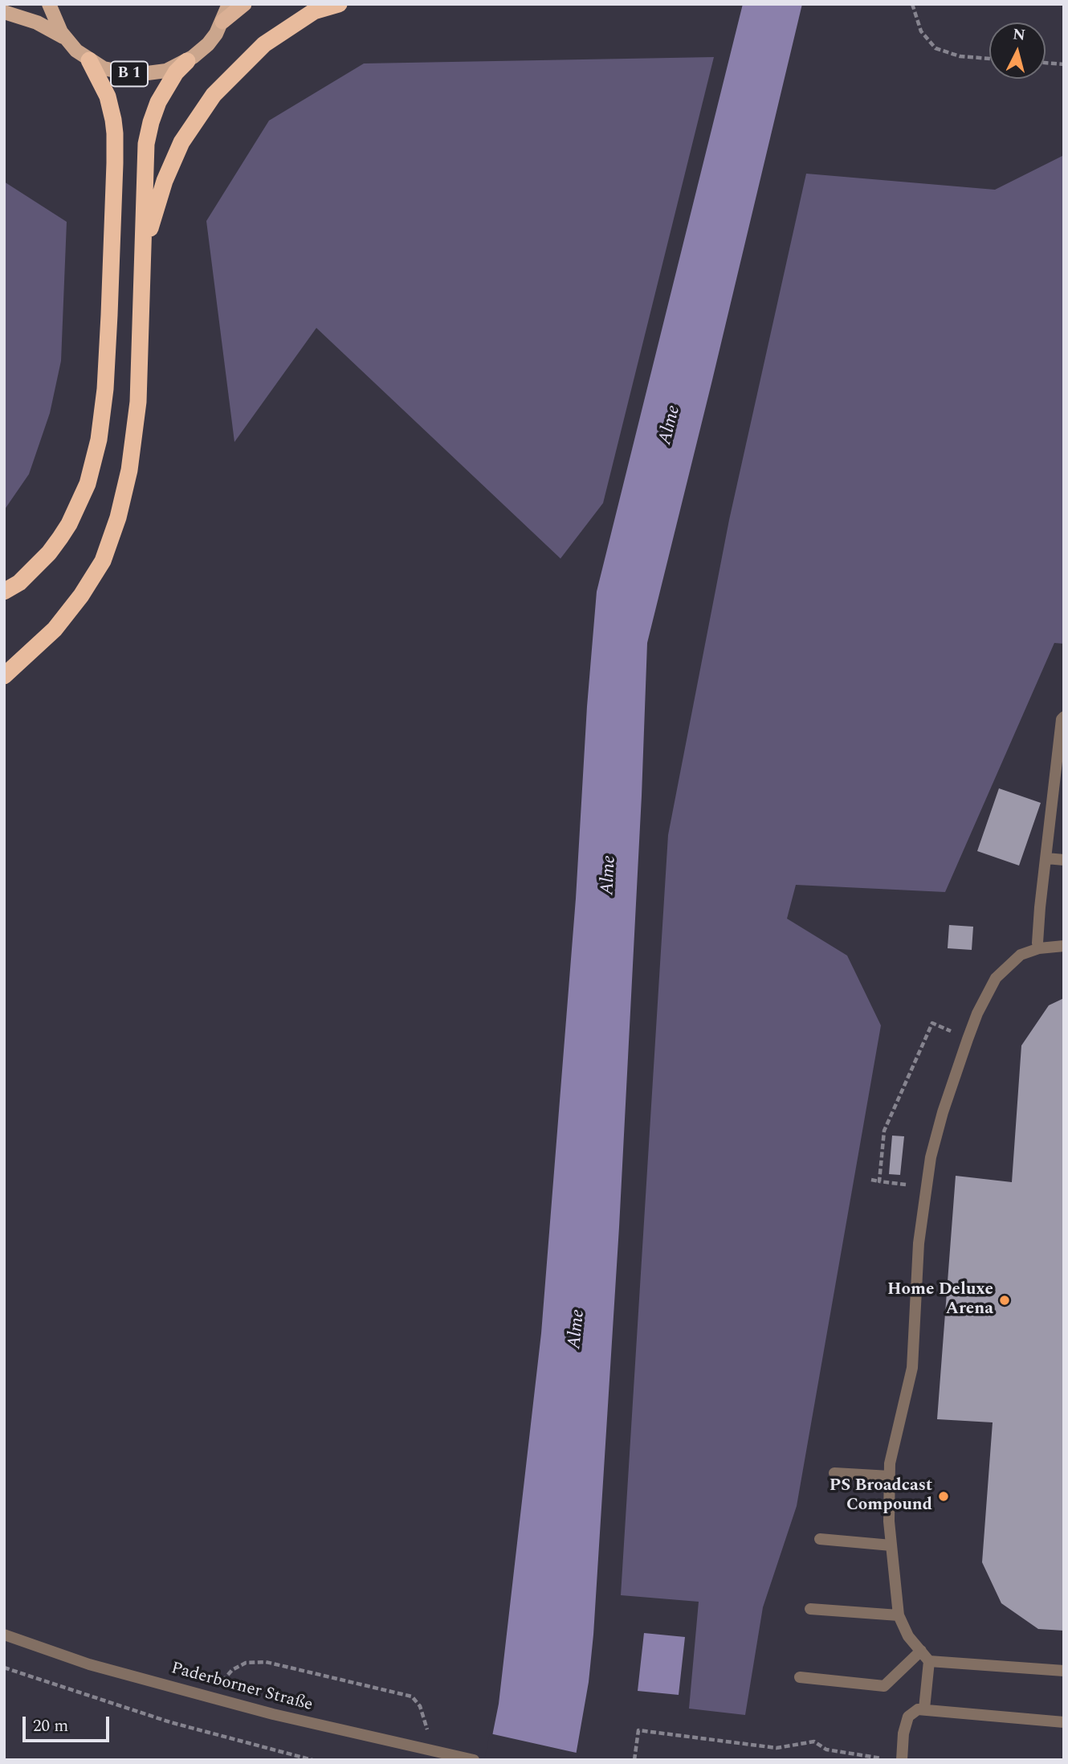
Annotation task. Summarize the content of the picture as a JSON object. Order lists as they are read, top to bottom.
{
  "streets": {
    "highway": ["B 1"],
    "street": ["Paderborner Straße"]
  },
  "water": ["Alme"],
  "places": ["Home Deluxe Arena", "PS Broadcast Compound"],
  "scale_bar": "20 m",
  "north": "top"
}
